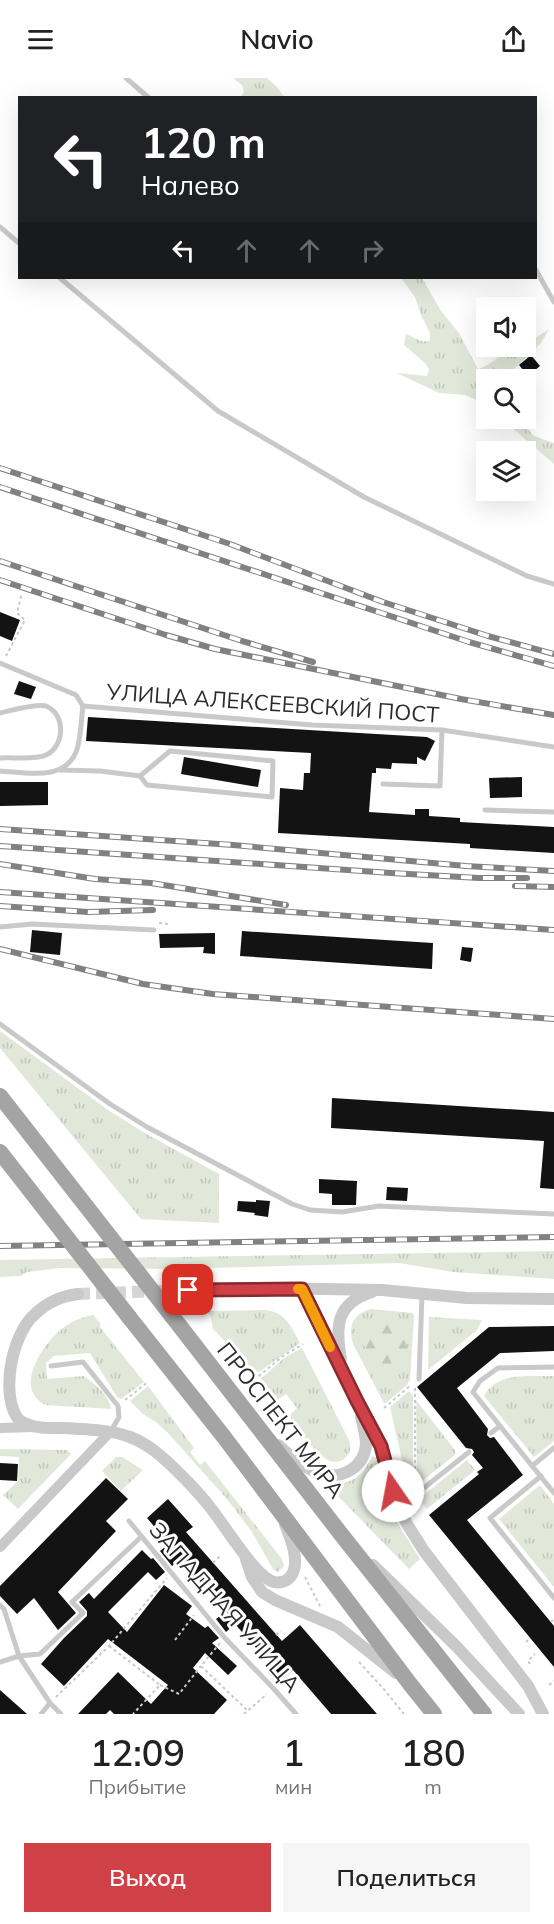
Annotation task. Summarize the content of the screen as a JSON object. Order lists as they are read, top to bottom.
{
  "streets": {
    "main road": ["ПРОСПЕКТ МИРА"],
    "lane": ["УЛИЦА АЛЕКСЕЕВСКИЙ ПОСТ", "ЗАПАДНАЯ УЛИЦА"]
  },
  "page": {
    "header": "Navio",
    "turn": ["120 m", "Налево"],
    "eta": [
      "12:09",
      "Прибытие",
      "1",
      "мин",
      "180",
      "m"
    ],
    "buttons": ["Выход", "Поделиться"]
  }
}
